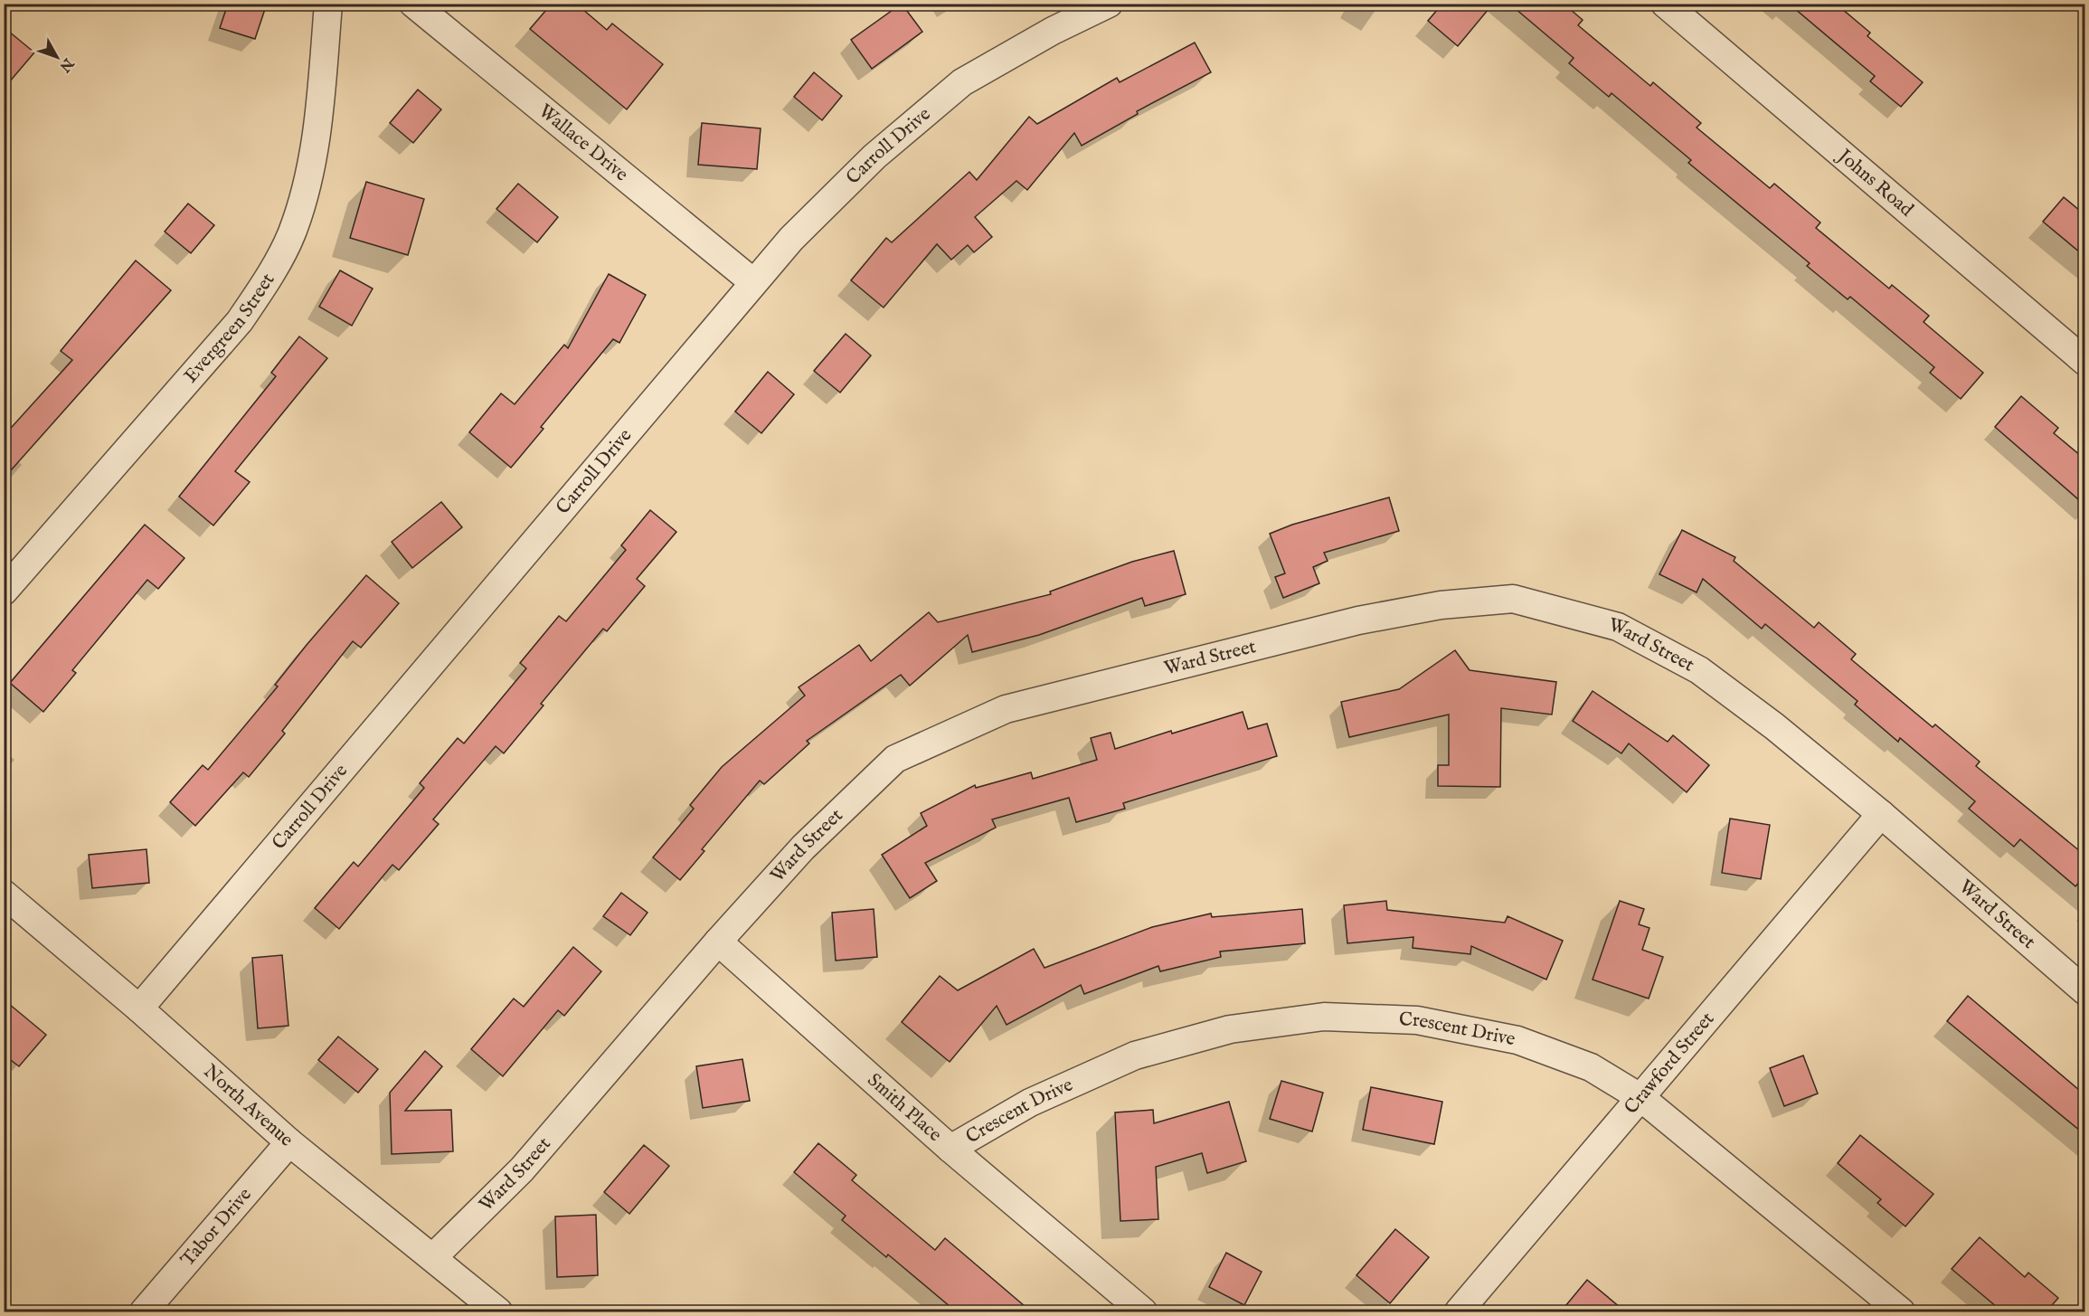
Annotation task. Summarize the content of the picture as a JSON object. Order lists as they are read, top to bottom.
{
  "streets": {
    "street": [
      "Wallace Drive",
      "Carroll Drive",
      "Johns Road",
      "Evergreen Street",
      "Ward Street",
      "Crescent Drive",
      "Crawford Street",
      "North Avenue",
      "Smith Place",
      "Tabor Drive"
    ]
  },
  "crossings": [
    ["Wallace Drive", "Carroll Drive"],
    ["Carroll Drive", "North Avenue"],
    ["Ward Street", "Crawford Street"],
    ["Ward Street", "North Avenue"],
    ["Ward Street", "Smith Place"],
    ["Crescent Drive", "Crawford Street"],
    ["Crescent Drive", "Smith Place"],
    ["North Avenue", "Tabor Drive"]
  ],
  "north": "bottom right"
}
